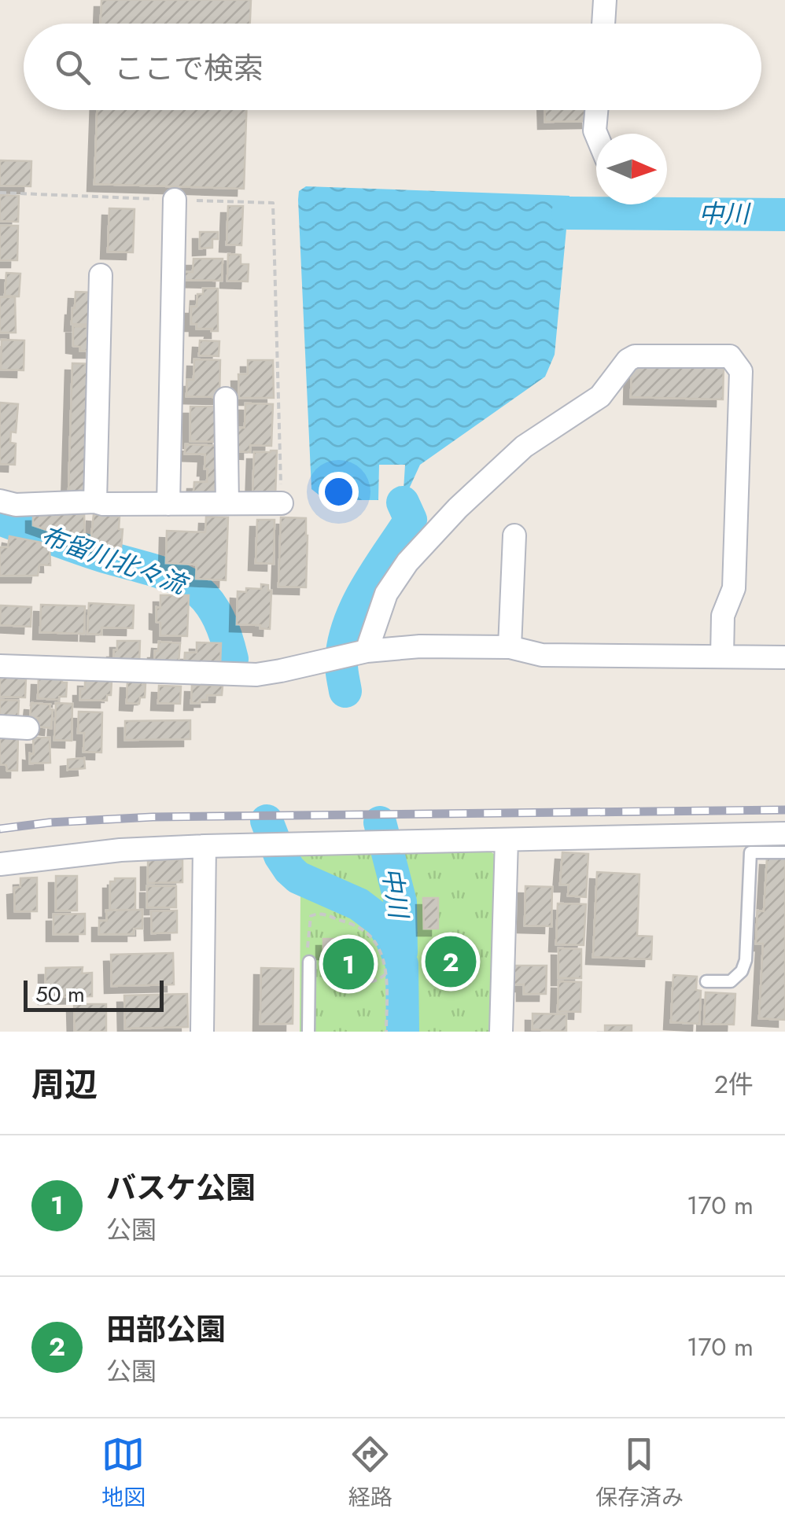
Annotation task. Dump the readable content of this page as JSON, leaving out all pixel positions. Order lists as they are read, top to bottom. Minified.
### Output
{"water":["中川","布留川北々流"],"scale_bar":"50 m","north":"right","page":{"search":"ここで検索","pins":["2","1"],"scale":"50 m","heading":["周辺","2件"],"list":[{"mark":"1","name":"バスケ公園","note":"公園","value":"170 m"},{"mark":"2","name":"田部公園","note":"公園","value":"170 m"}],"nav":["地図","経路","保存済み"]}}
